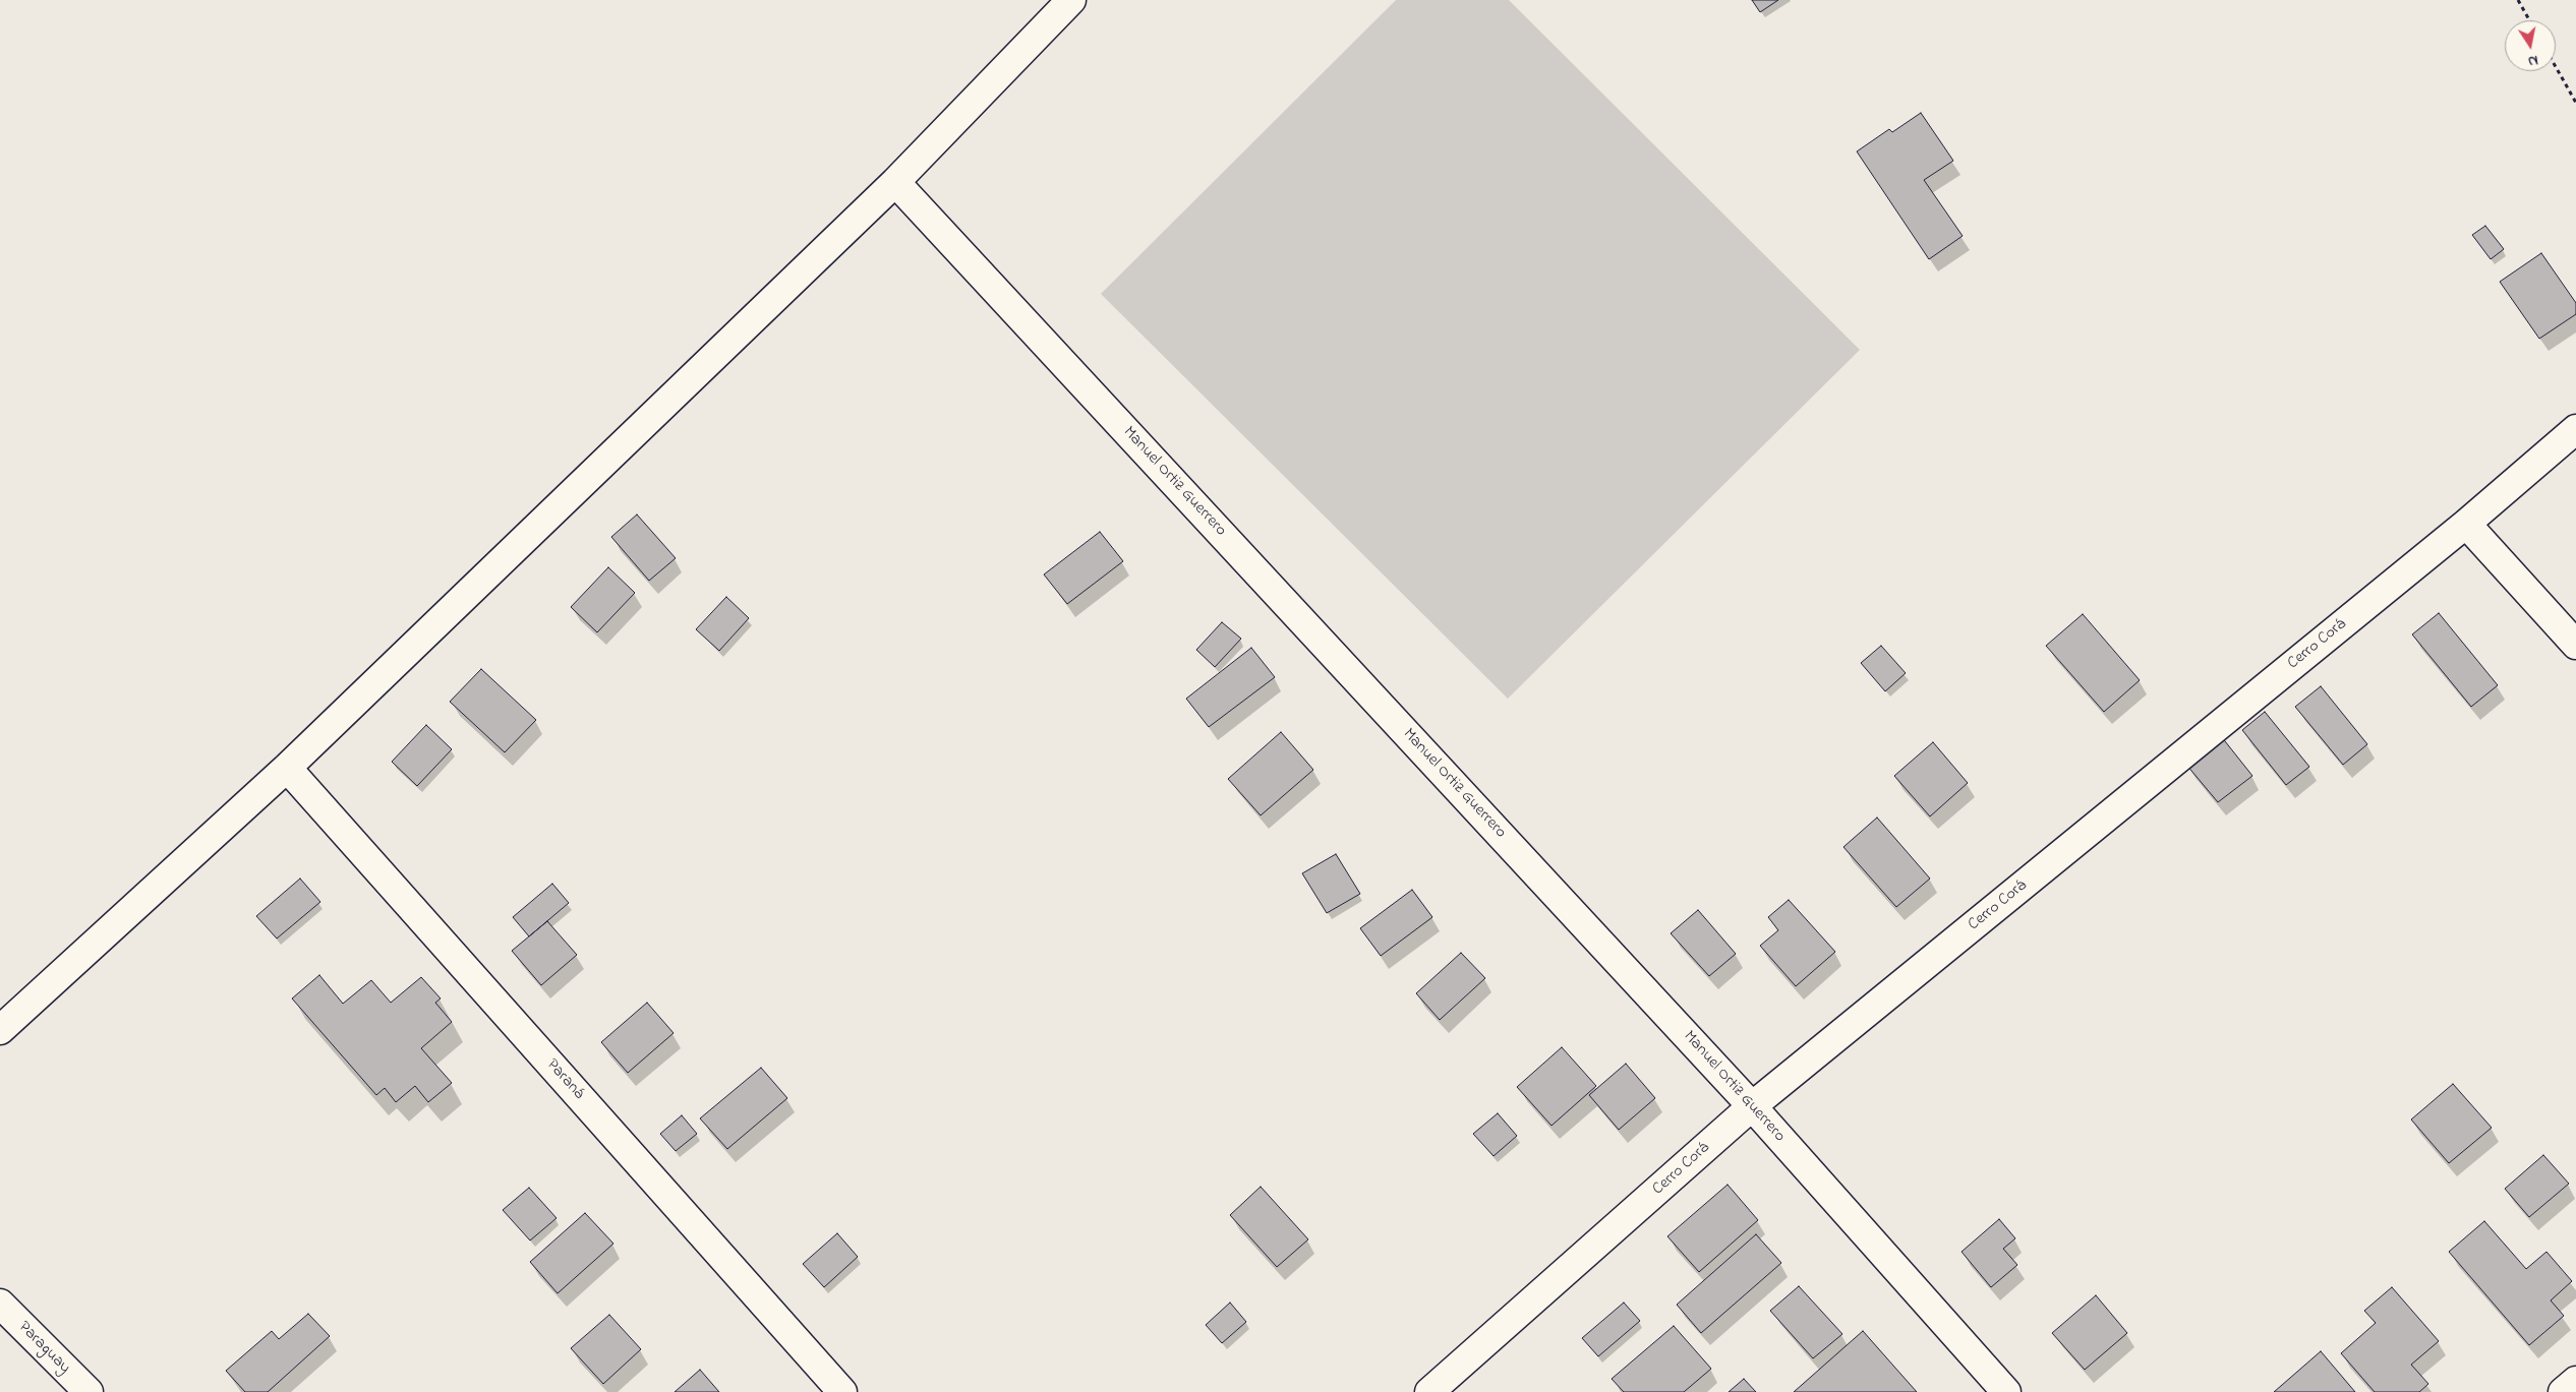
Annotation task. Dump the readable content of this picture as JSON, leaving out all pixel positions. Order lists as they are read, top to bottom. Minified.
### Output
{"streets":{"street":["Manuel Ortiz Guerrero","Cerro Corá","Paraná","Paraguay"]},"crossings":[["Manuel Ortiz Guerrero","Cerro Corá"]],"north":"bottom"}
